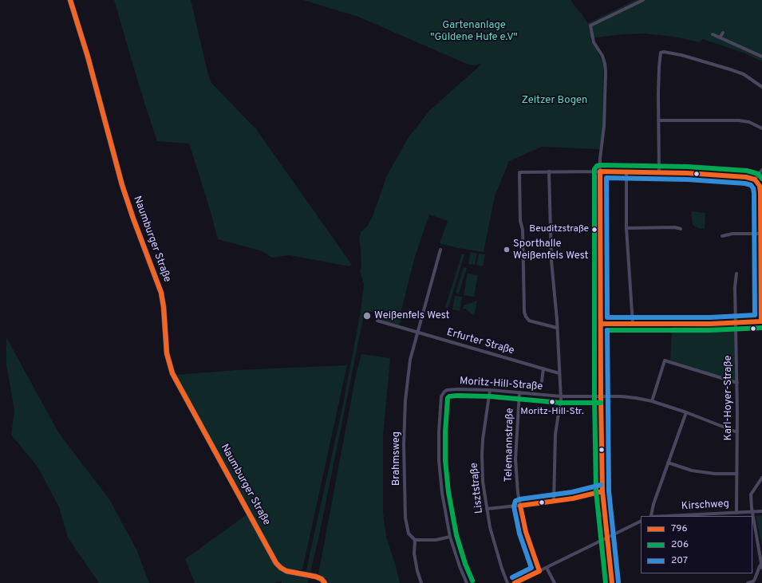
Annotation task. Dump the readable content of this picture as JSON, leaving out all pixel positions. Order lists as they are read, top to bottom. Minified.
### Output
{"streets":{"main road":["Naumburger Straße"],"street":["Erfurter Straße","Moritz-Hill-Straße","Karl-Hoyer-Straße","Telemannstraße","Brahmsweg","Lisztstraße","Kirschweg"]},"crossings":[["Erfurter Straße","Brahmsweg"],["Moritz-Hill-Straße","Karl-Hoyer-Straße"],["Moritz-Hill-Straße","Telemannstraße"],["Moritz-Hill-Straße","Lisztstraße"],["Karl-Hoyer-Straße","Kirschweg"]],"parks":["Gartenanlage \"Güldene Hufe e.V\"","Zeitzer Bogen"],"places":["Beuditzstraße","Sporthalle Weißenfels West","Weißenfels West","Moritz-Hill-Str."],"lines":["transit line 796","transit line 206","transit line 207"],"legend":["796","206","207"]}
